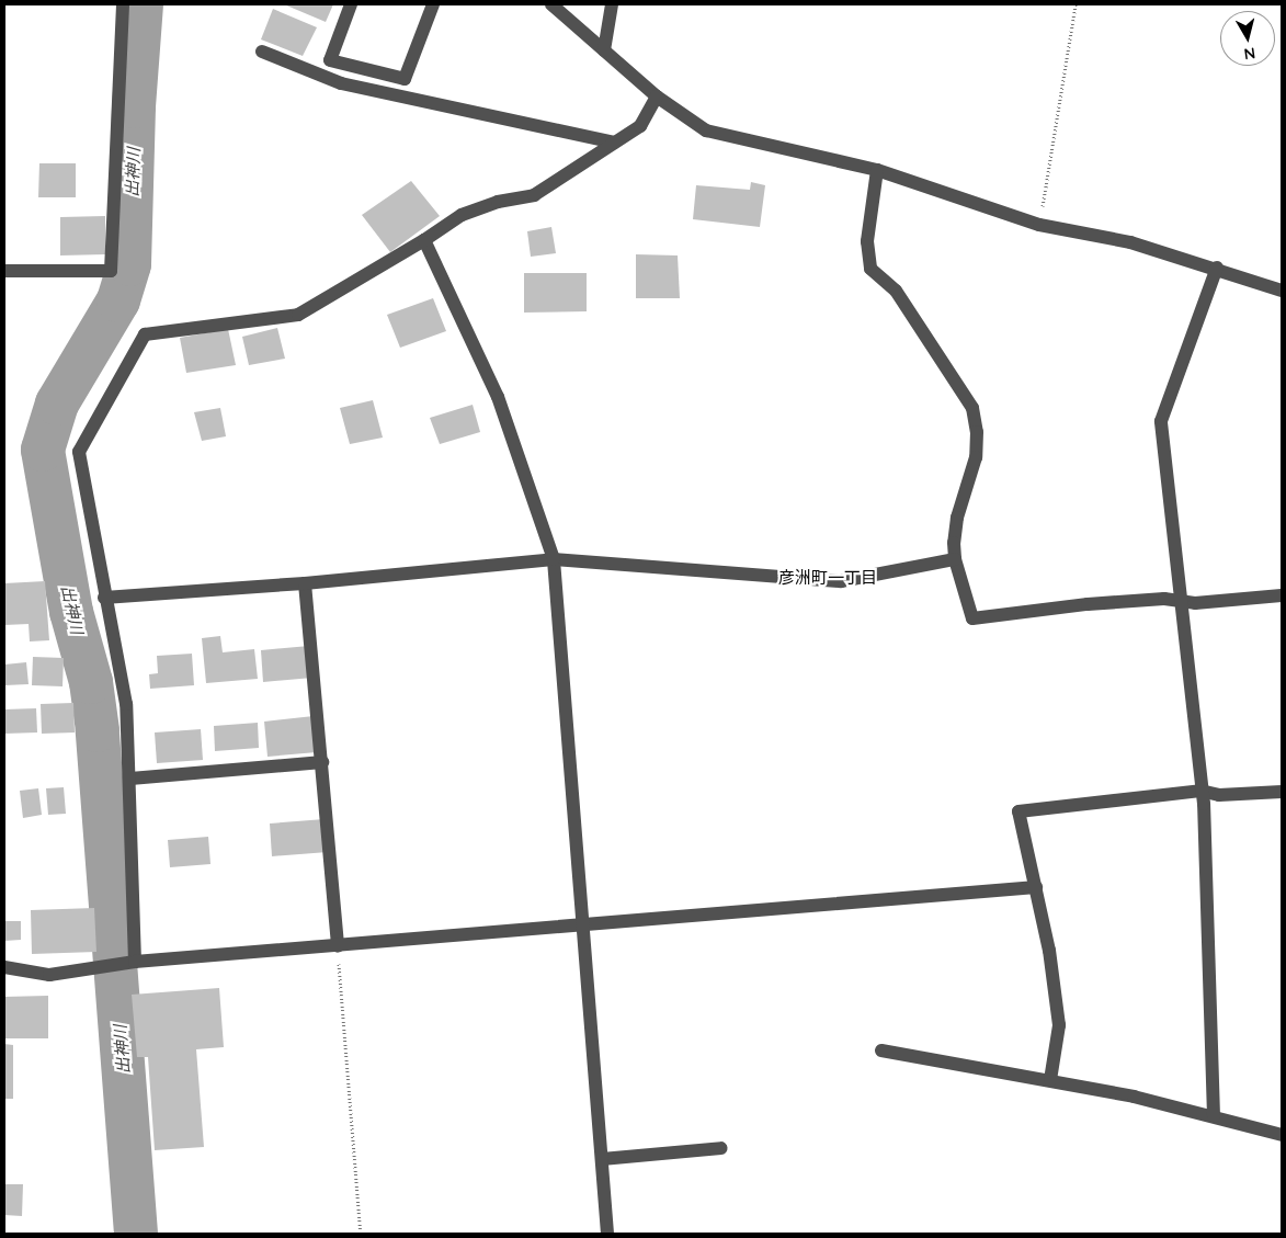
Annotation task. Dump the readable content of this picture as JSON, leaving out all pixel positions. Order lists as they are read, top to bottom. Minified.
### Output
{"districts":["彦洲町一丁目"],"water":["出神川"],"north":"bottom"}
